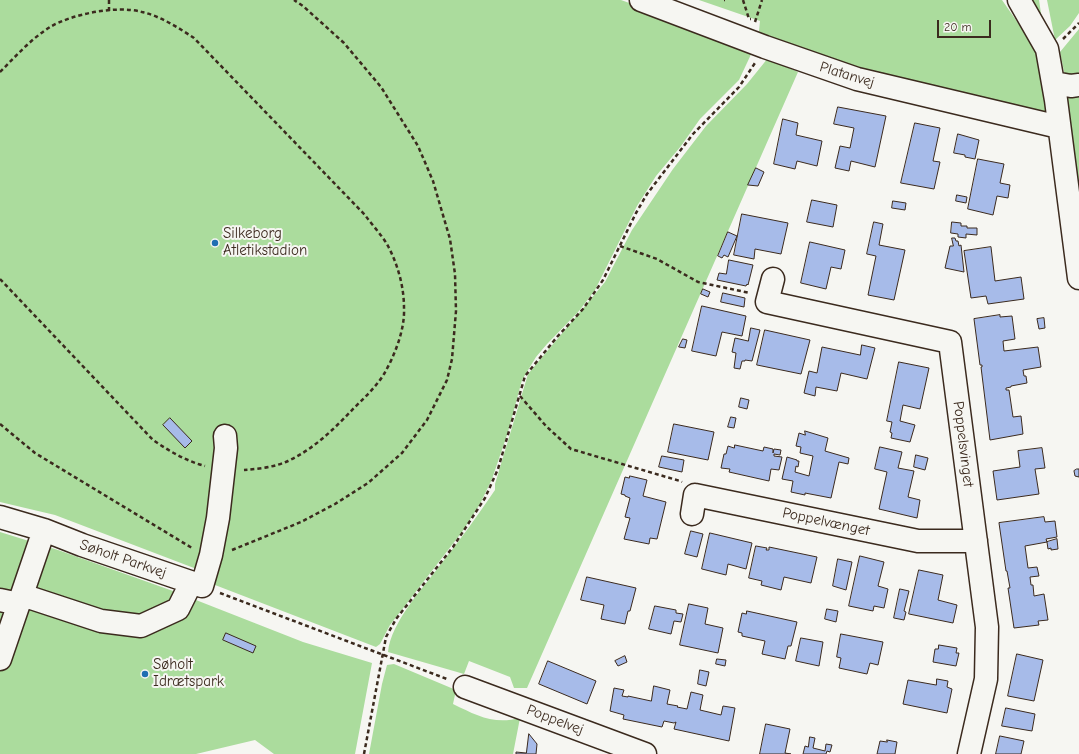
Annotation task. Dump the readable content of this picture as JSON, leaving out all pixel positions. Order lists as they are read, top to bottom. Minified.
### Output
{"streets":{"street":["Platanvej","Poppelsvinget","Poppelvænget","Søholt Parkvej","Poppelvej"]},"crossings":[["Poppelsvinget","Poppelvænget"]],"places":["Silkeborg Atletikstadion","Søholt Idrætspark"],"scale_bar":"20 m"}
